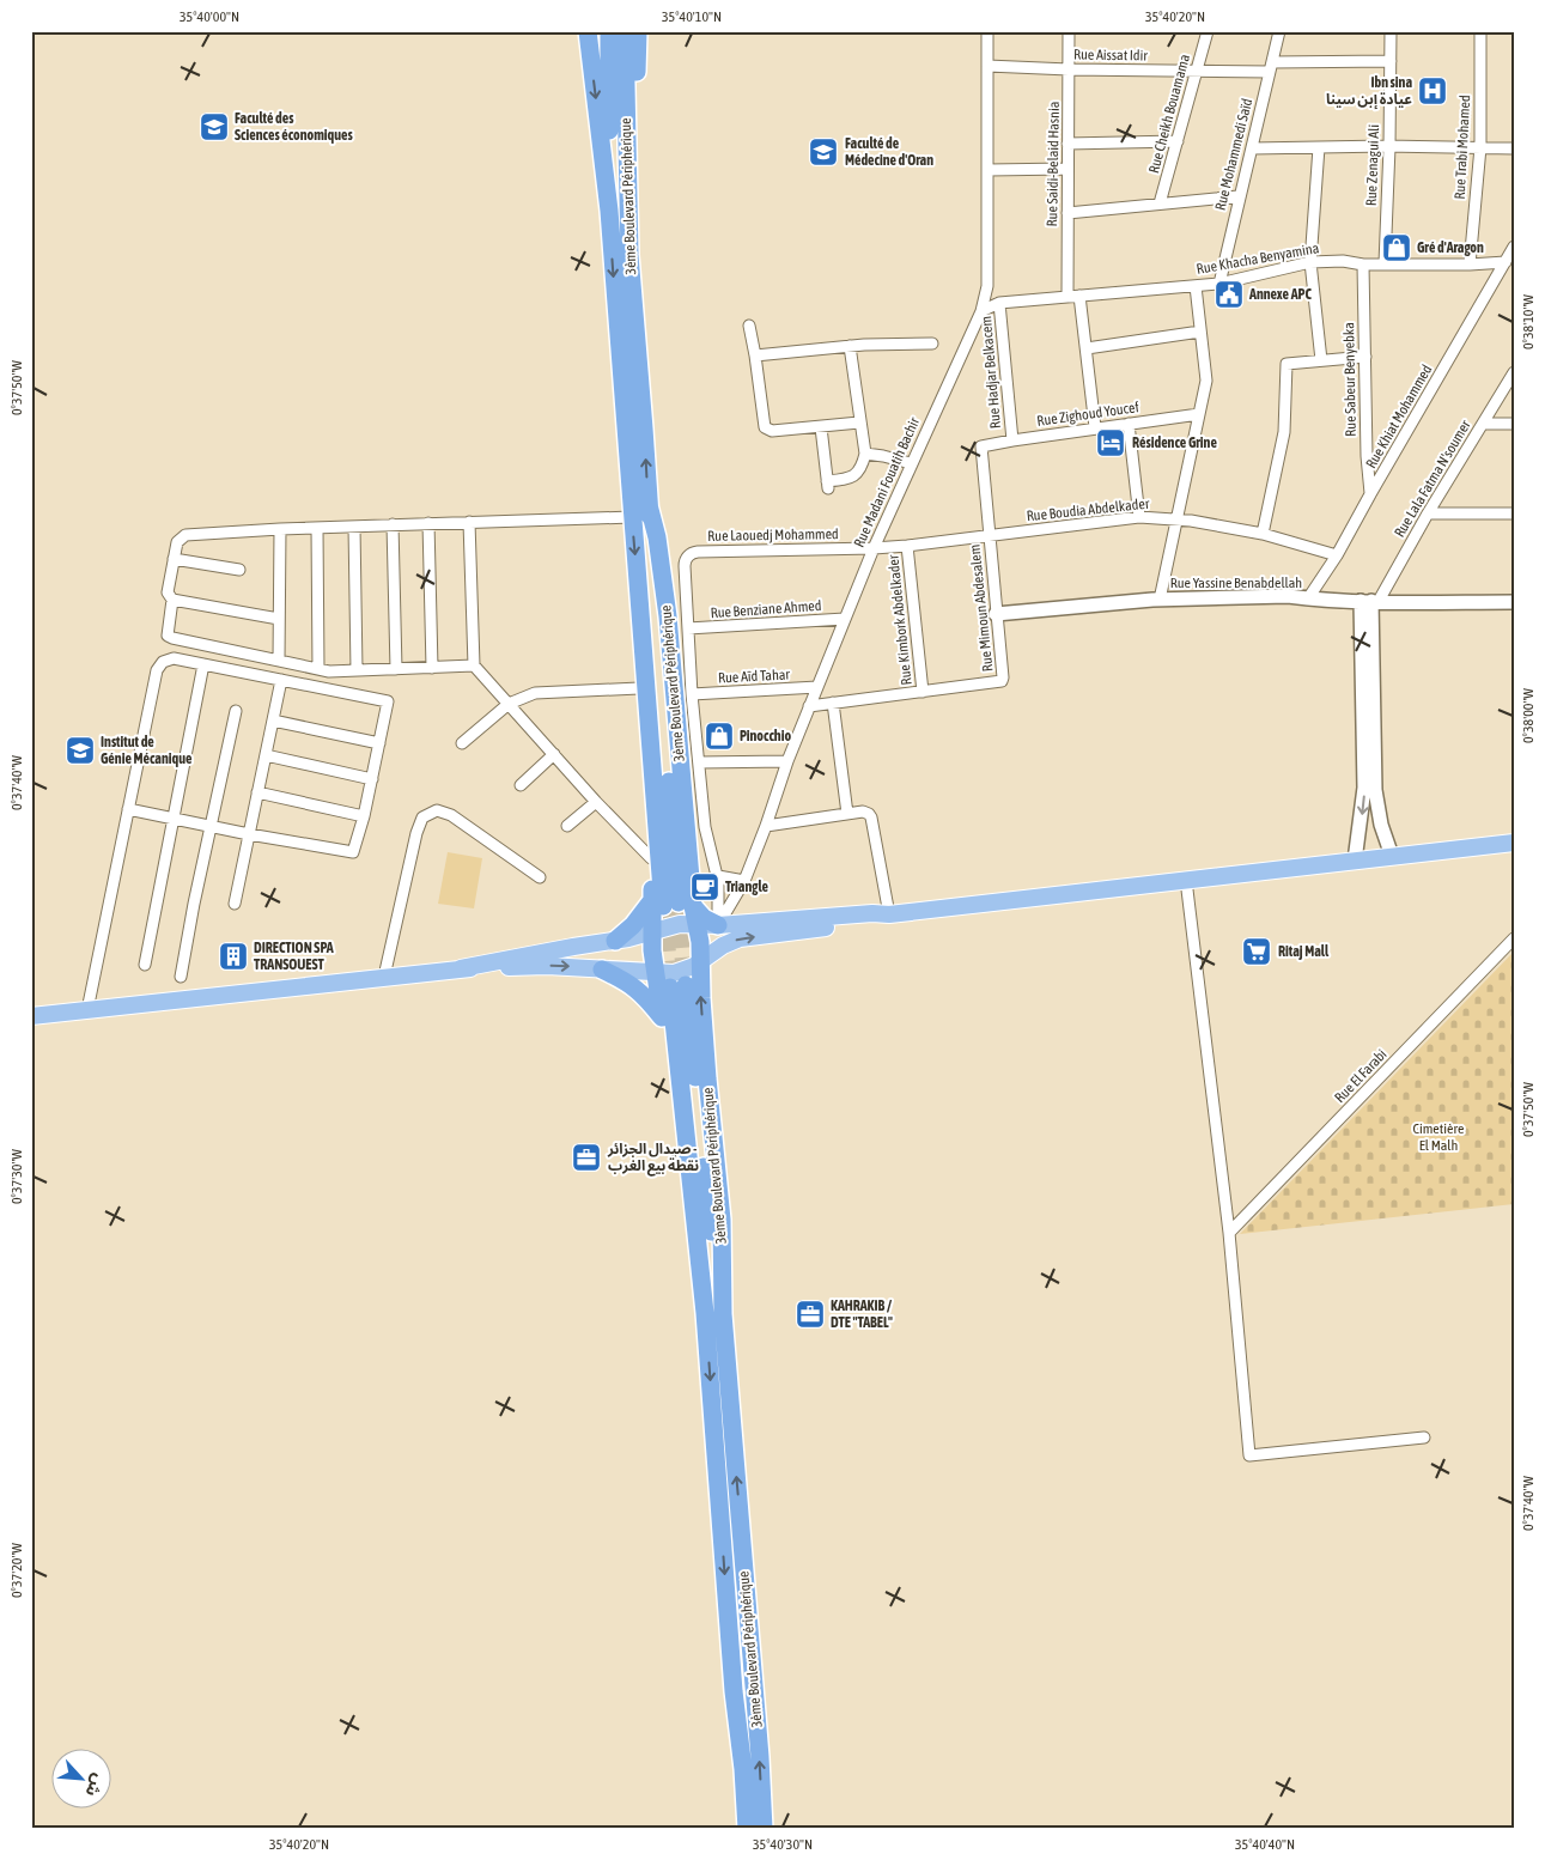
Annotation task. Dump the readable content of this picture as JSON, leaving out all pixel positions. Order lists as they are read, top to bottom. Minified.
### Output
{"streets":{"highway":["3ème Boulevard Périphérique"],"street":["Rue Aissat Idir","Rue Cheikh Bouamama","Rue Trabi Mohamed","Rue Mohammedi Saïd","Rue Saidi-Belaid Hasnia","Rue Zenagui Ali","Rue Khacha Benyamina","Rue Hadjar Belkacem","Rue Sabeur Benyebka","Rue Zighoud Youcef","Rue Khiat Mohammed","Rue Lala Fatma N'soumer","Rue Madani Fouatih Bachir","Rue Boudia Abdelkader","Rue Laouedj Mohammed","Rue Yassine Benabdellah","Rue Mimoun Abdesalem","Rue Benziane Ahmed","Rue Kimbork Abdelkader","Rue Aïd Tahar","Rue El Farabi"]},"crossings":[["Rue Aissat Idir","Rue Cheikh Bouamama"],["Rue Aissat Idir","Rue Mohammedi Saïd"],["Rue Aissat Idir","Rue Saidi-Belaid Hasnia"],["Rue Aissat Idir","Rue Zenagui Ali"],["Rue Aissat Idir","Rue Madani Fouatih Bachir"],["Rue Trabi Mohamed","Rue Khacha Benyamina"],["Rue Mohammedi Saïd","Rue Khacha Benyamina"],["Rue Saidi-Belaid Hasnia","Rue Khacha Benyamina"],["Rue Zenagui Ali","Rue Khacha Benyamina"],["Rue Khacha Benyamina","Rue Hadjar Belkacem"],["Rue Khacha Benyamina","Rue Sabeur Benyebka"],["Rue Khacha Benyamina","Rue Khiat Mohammed"],["Rue Khacha Benyamina","Rue Madani Fouatih Bachir"],["Rue Hadjar Belkacem","Rue Zighoud Youcef"],["Rue Sabeur Benyebka","Rue Khiat Mohammed"],["Rue Zighoud Youcef","Rue Mimoun Abdesalem"],["Rue Khiat Mohammed","Rue Boudia Abdelkader"],["Rue Khiat Mohammed","Rue Yassine Benabdellah"],["Rue Lala Fatma N'soumer","Rue Yassine Benabdellah"],["Rue Madani Fouatih Bachir","Rue Boudia Abdelkader"],["Rue Madani Fouatih Bachir","Rue Laouedj Mohammed"],["Rue Madani Fouatih Bachir","Rue Mimoun Abdesalem"],["Rue Madani Fouatih Bachir","Rue Benziane Ahmed"],["Rue Madani Fouatih Bachir","Rue Aïd Tahar"],["Rue Boudia Abdelkader","Rue Laouedj Mohammed"],["Rue Boudia Abdelkader","Rue Mimoun Abdesalem"],["Rue Boudia Abdelkader","Rue Kimbork Abdelkader"],["Rue Laouedj Mohammed","Rue Benziane Ahmed"],["Rue Laouedj Mohammed","Rue Aïd Tahar"],["Rue Yassine Benabdellah","Rue Mimoun Abdesalem"],["Rue Mimoun Abdesalem","Rue Kimbork Abdelkader"]],"parks":["Cimetière El Malh"],"places":{"hospital":["Ibn sina عيادة إبن سينا"],"school or university":["Faculté des Sciences économiques","Faculté de Médecine d'Oran","Institut de Génie Mécanique"],"shop":["Gré d'Aragon","Pinocchio"],"public building":["Annexe APC"],"hotel":["Résidence Grine"],"cafe":["Triangle"],"supermarket":["Ritaj Mall"],"building":["DIRECTION SPA TRANSOUEST"],"office":["صيدال الجزائر - نقطة بيع الغرب","KAHRAKIB / DTE \"TABEL\""]},"north":"bottom right","coordinates":["35°40'00\"N","35°40'10\"N","35°40'20\"N","0°38'10\"W","0°37'50\"W","0°38'00\"W","0°37'40\"W","0°37'30\"W","0°37'20\"W","35°40'30\"N","35°40'40\"N"]}
